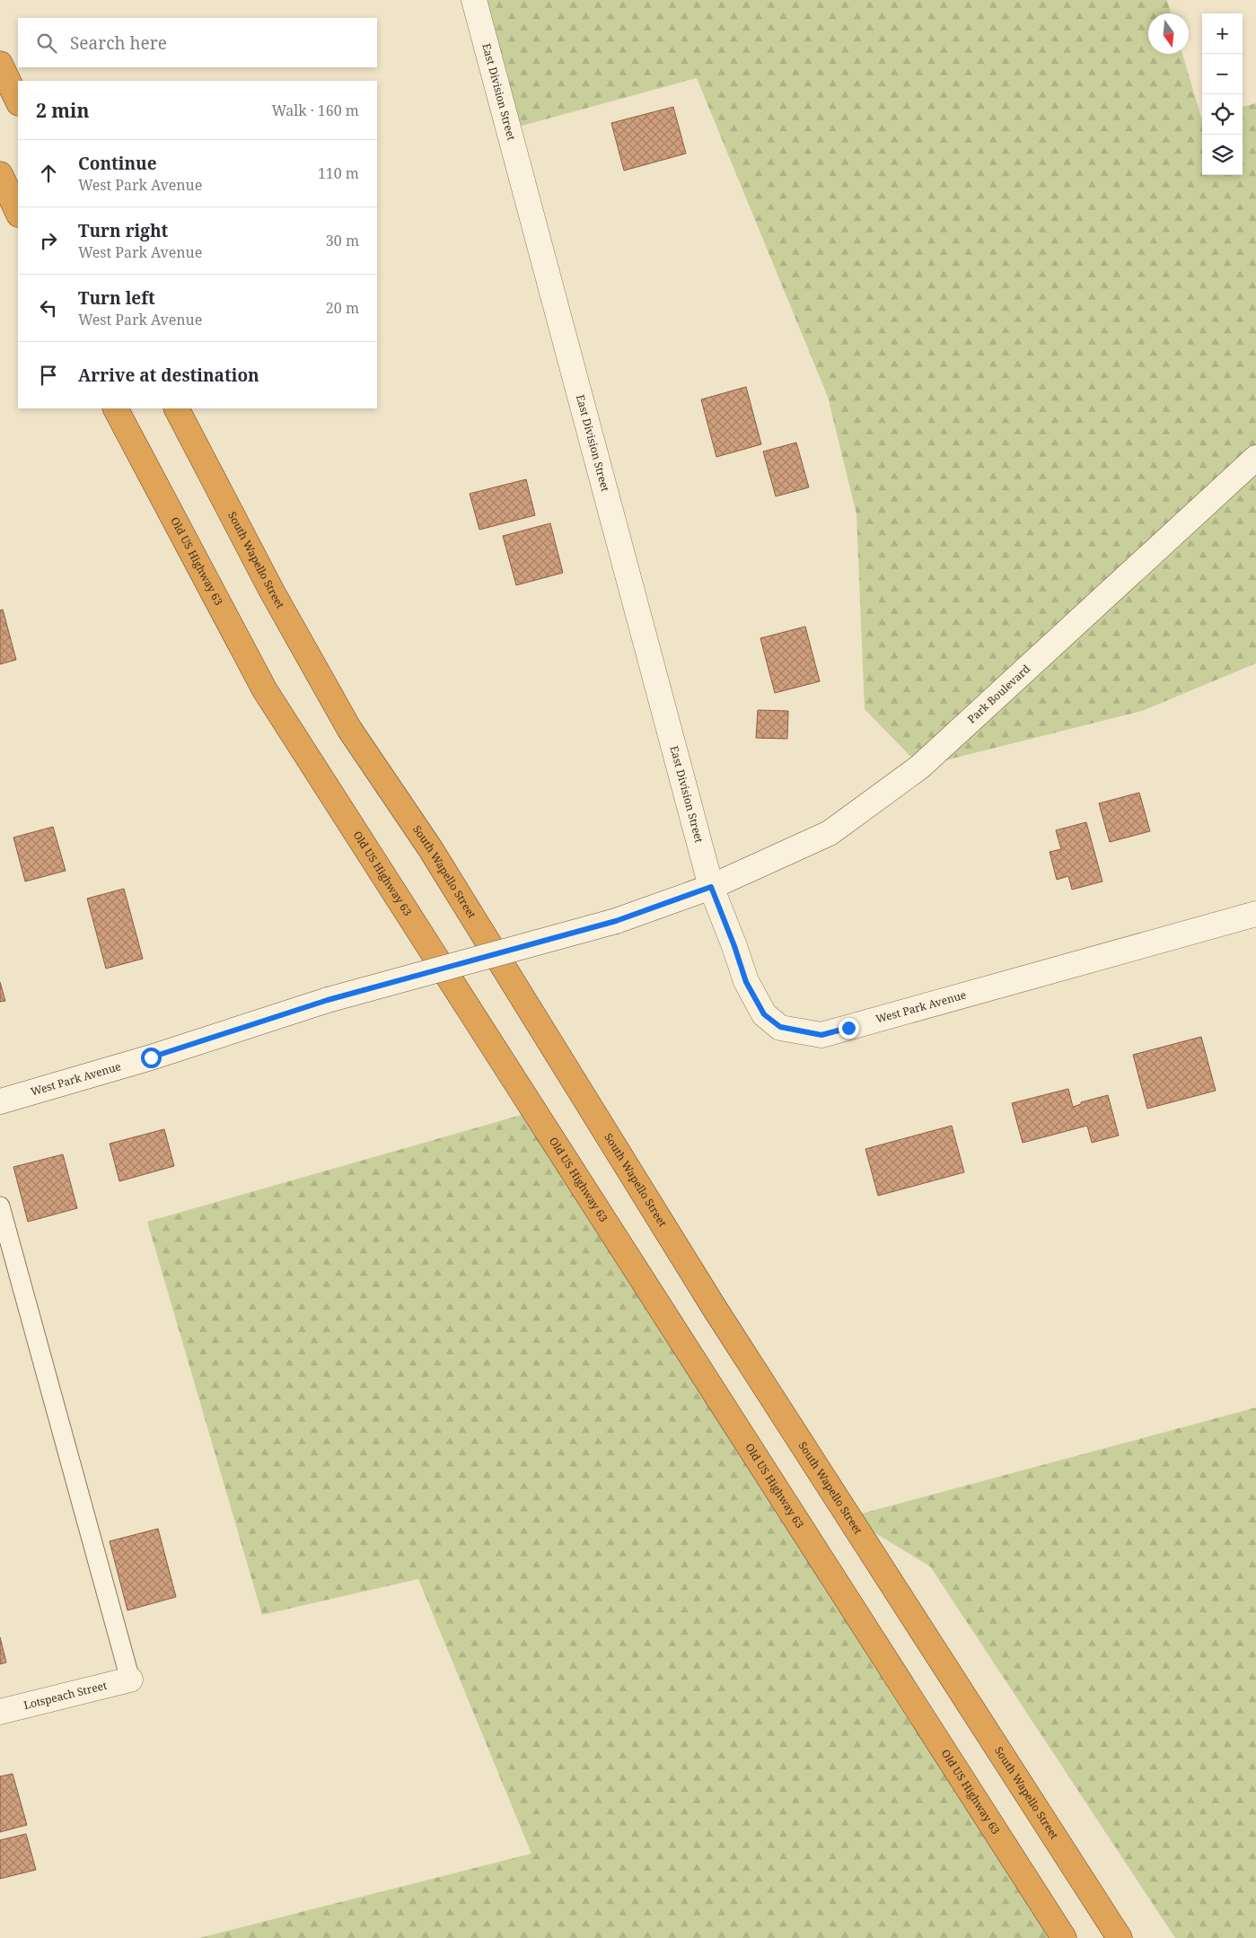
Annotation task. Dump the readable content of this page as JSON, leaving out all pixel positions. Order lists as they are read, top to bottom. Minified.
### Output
{"streets":{"highway":["South Wapello Street","Old US Highway 63"],"street":["East Division Street","Park Boulevard","West Park Avenue","Lotspeach Street"]},"crossings":[["East Division Street","Park Boulevard"],["East Division Street","West Park Avenue"],["Park Boulevard","West Park Avenue"]],"north":"bottom","page":{"map_buttons":["+","−"],"search":"Search here","heading":["2 min","Walk · 160 m"],"list":[["Continue","West Park Avenue","110 m"],["Turn right","West Park Avenue","30 m"],["Turn left","West Park Avenue","20 m"],"Arrive at destination"]}}
